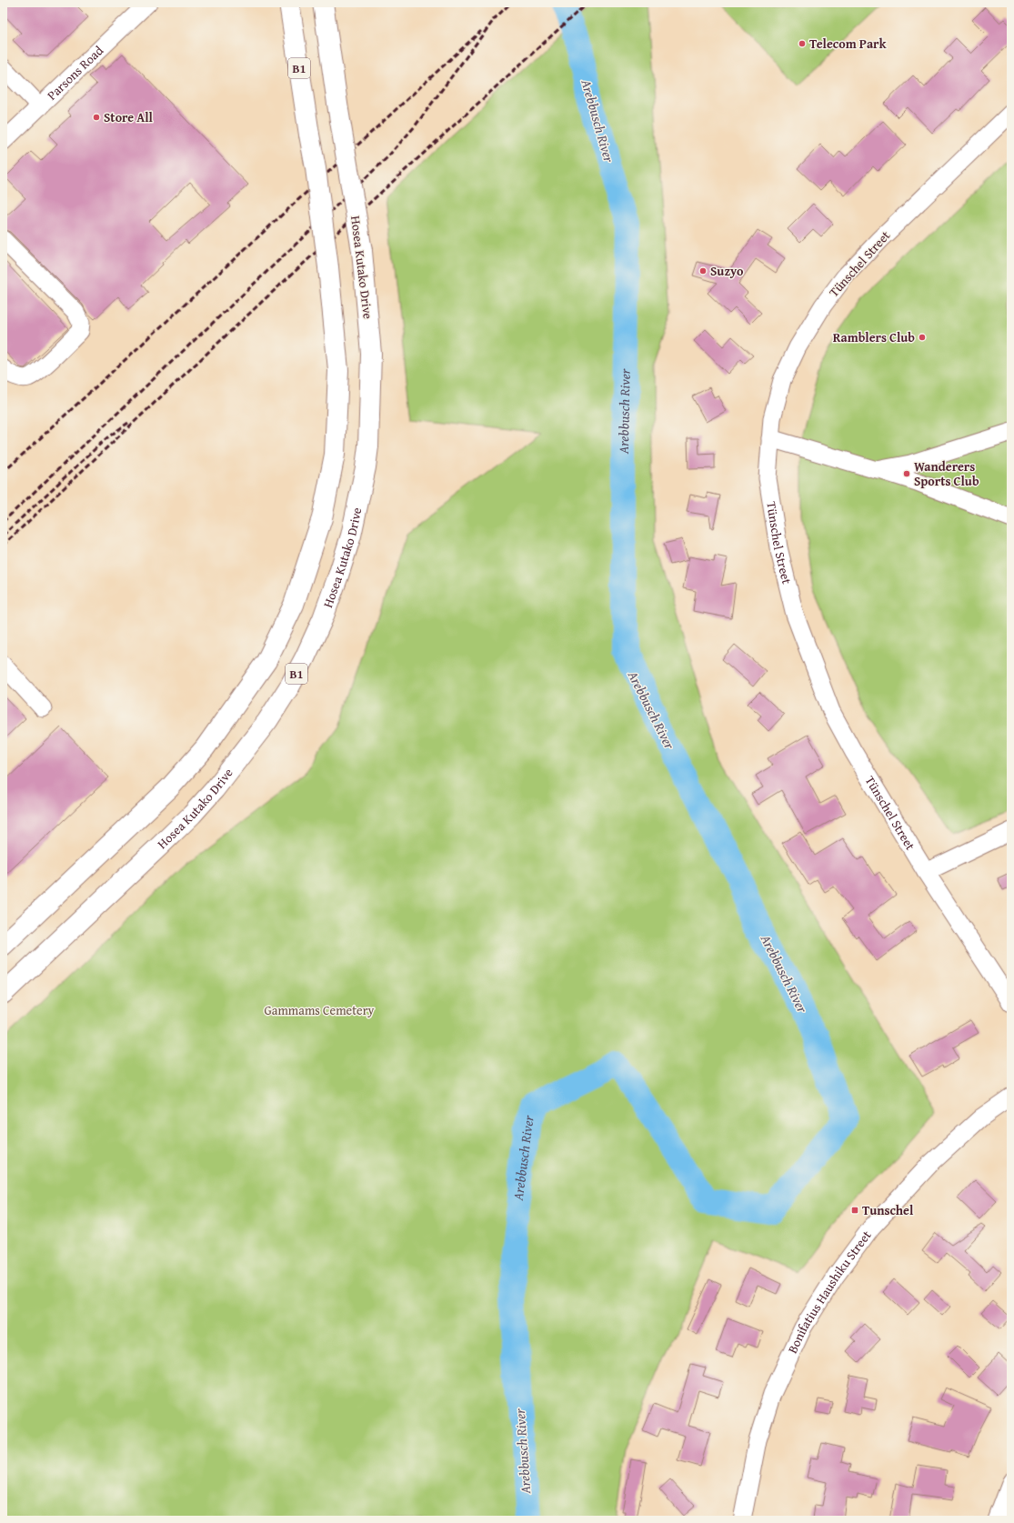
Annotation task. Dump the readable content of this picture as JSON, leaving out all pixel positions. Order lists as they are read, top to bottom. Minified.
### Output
{"streets":{"main road":["B1","Hosea Kutako Drive"],"street":["Parsons Road","Tünschel Street","Bonifatius Haushiku Street"]},"water":["Arebbusch River"],"parks":["Gammams Cemetery"],"places":{"other":["Telecom Park","Store All","Suzyo","Ramblers Club","Wanderers Sports Club"],"transit":["Tunschel"]}}
